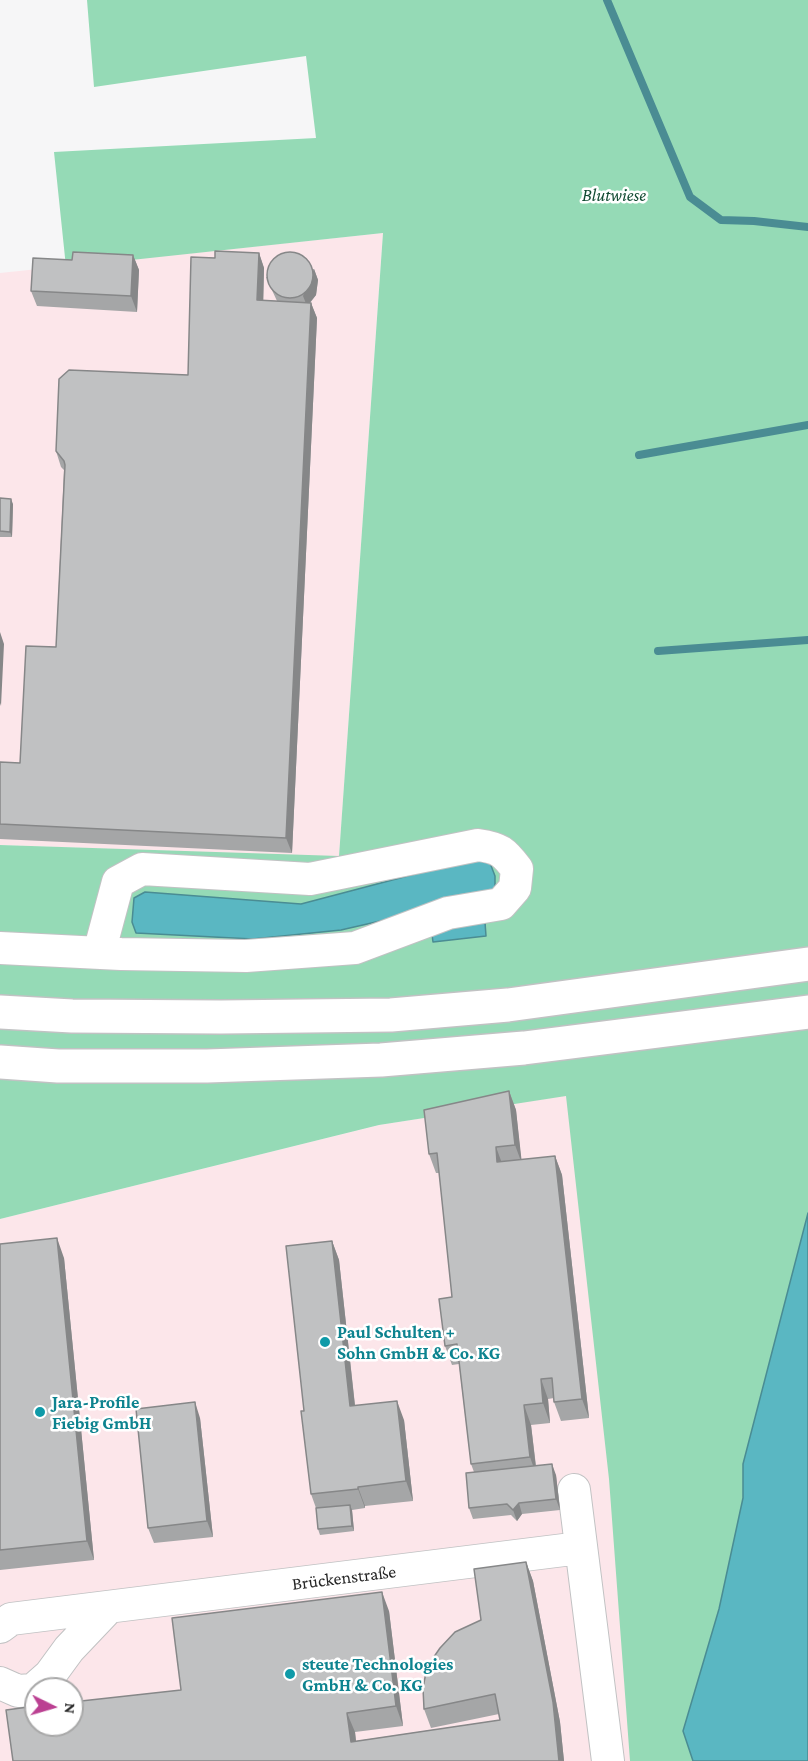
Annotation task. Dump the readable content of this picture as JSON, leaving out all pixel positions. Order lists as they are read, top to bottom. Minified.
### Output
{"streets":{"street":["Brückenstraße"]},"parks":["Blutwiese"],"places":["Paul Schulten + Sohn GmbH & Co. KG","Jara-Profile Fiebig GmbH","steute Technologies GmbH & Co. KG"],"north":"right"}
